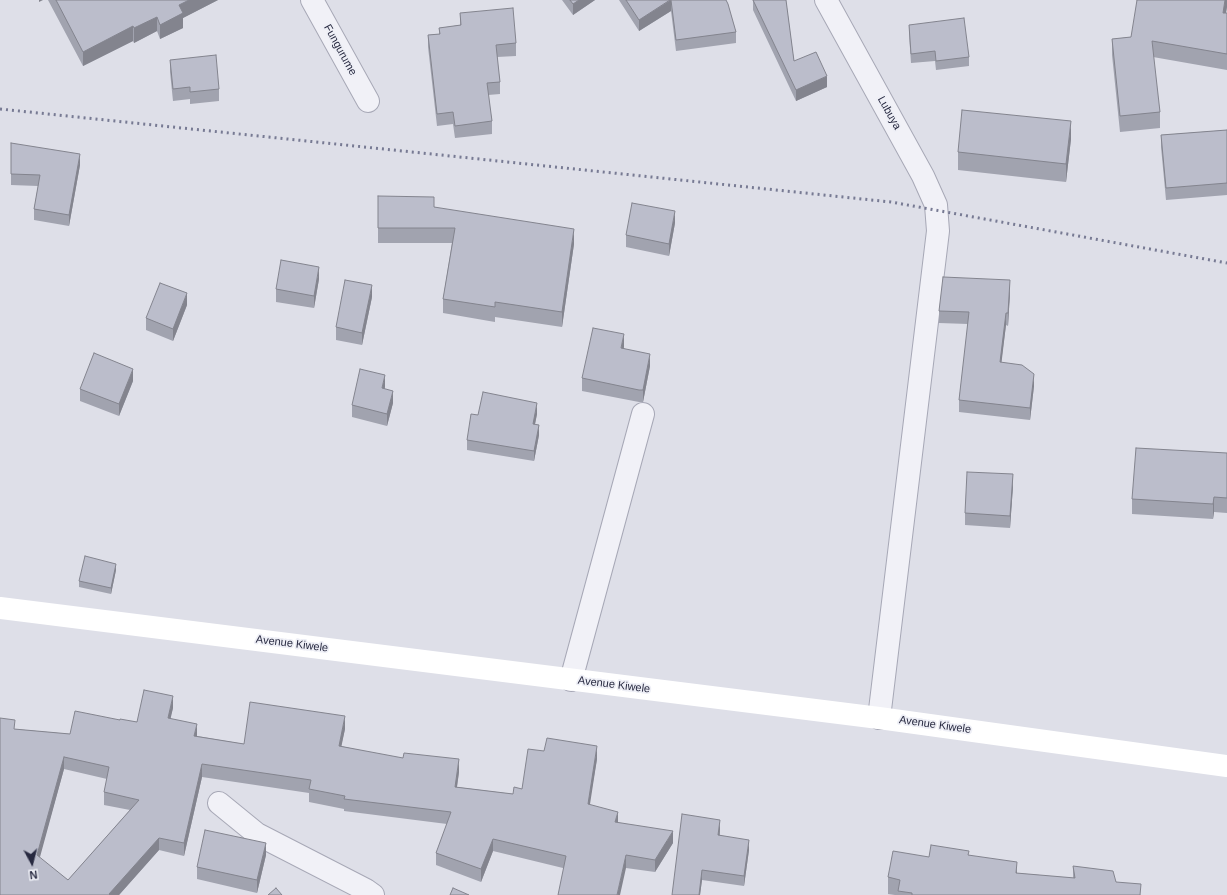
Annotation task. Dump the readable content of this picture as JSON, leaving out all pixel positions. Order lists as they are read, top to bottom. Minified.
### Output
{"streets":{"street":["Fungurume","Lubuya","Avenue Kiwele"]},"crossings":[["Lubuya","Avenue Kiwele"]],"north":"bottom"}
